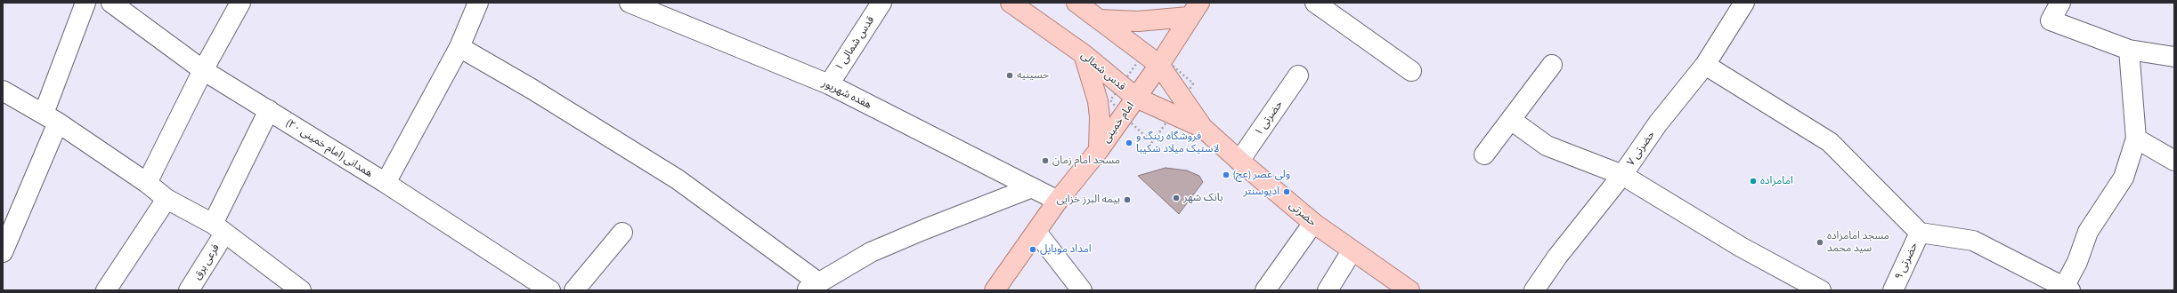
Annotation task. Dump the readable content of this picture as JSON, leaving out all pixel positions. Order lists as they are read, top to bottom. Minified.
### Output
{"streets":{"main road":["قدس شمالی","امام خمینی","حضرتی"],"street":["قدس شمالی ۱","هفده شهریور","حضرتی ۱","همدانی (امام خمینی ۲۰)","حضرتی ۷","حضرتی ۹","فرعی برق"]},"crossings":[["قدس شمالی ۱","هفده شهریور"],["قدس شمالی","امام خمینی"],["قدس شمالی","حضرتی"],["هفده شهریور","امام خمینی"],["حضرتی ۱","حضرتی"],["همدانی (امام خمینی ۲۰)","فرعی برق"]],"places":["حسینیه","فروشگاه رینگ و لاستیک میلاد شکیبا","مسجد امام زمان","ولی عصر (عج)","امامزاده","آدیوسنتر","بانک شهر","بیمه البرز خزایی","مسجد امامزاده سید محمد","امداد موبایل"]}
